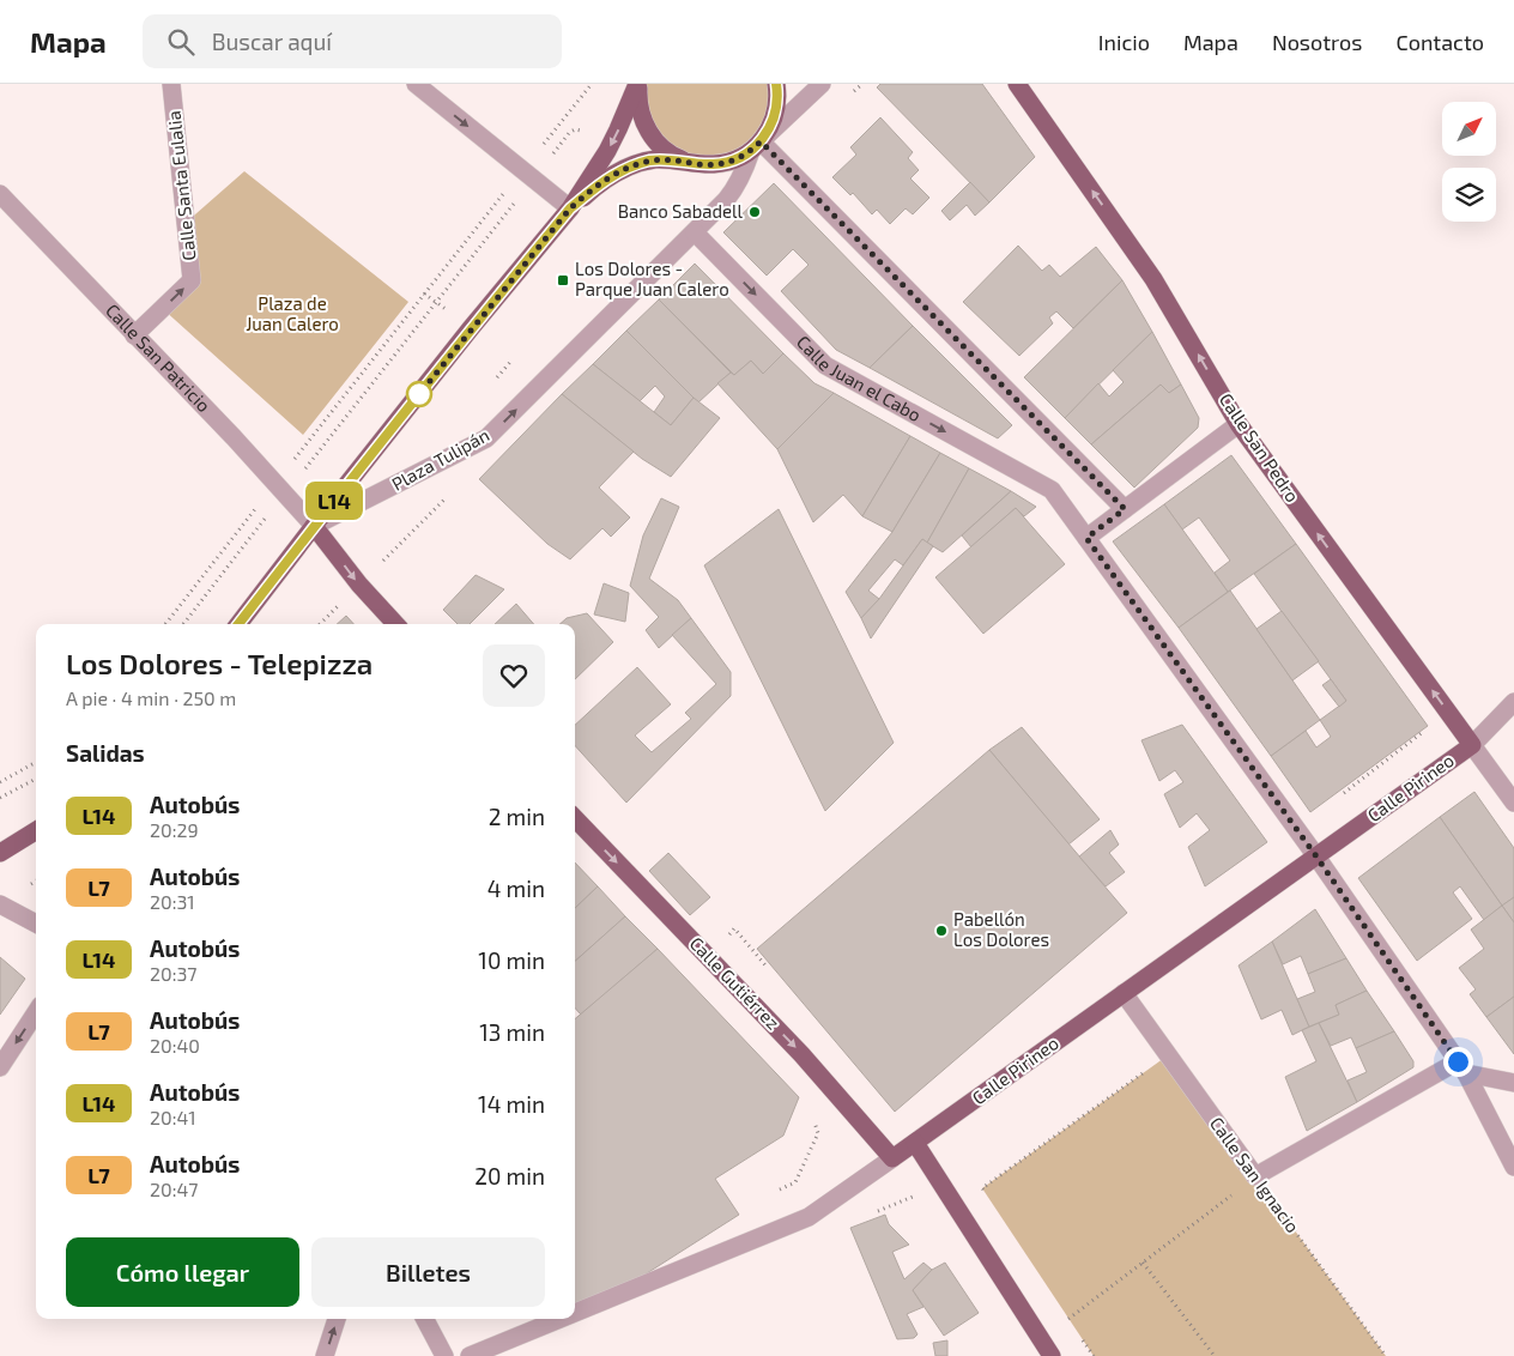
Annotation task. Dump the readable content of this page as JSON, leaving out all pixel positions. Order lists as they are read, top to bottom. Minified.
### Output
{"streets":{"main road":["Calle San Pedro","Plaza Tulipán","Calle Pirineo","Calle Gutiérrez"],"street":["Calle Santa Eulalia","Calle San Patricio","Calle Juan el Cabo","Calle San Ignacio"]},"crossings":[["Calle Santa Eulalia","Calle San Patricio"],["Calle San Patricio","Plaza Tulipán"],["Calle Juan el Cabo","Plaza Tulipán"],["Calle San Pedro","Calle Pirineo"],["Calle Pirineo","Calle Gutiérrez"],["Calle Pirineo","Calle San Ignacio"]],"one_way":["Calle Santa Eulalia","Calle San Pedro","Calle Gutiérrez"],"parks":["Plaza de Juan Calero"],"places":{"other":["Banco Sabadell","Pabellón Los Dolores"],"transit":["Los Dolores - Parque Juan Calero"]},"lines":["bus line L14"],"north":"top right","page":{"header":"Mapa","search":"Buscar aquí","nav":["Inicio","Mapa","Nosotros","Contacto"],"on_map":"L14","heading":[["Los Dolores - Telepizza","A pie · 4 min · 250 m"],"Salidas"],"list":[{"mark":"L14","name":"Autobús","note":"20:29","value":"2 min"},{"mark":"L7","name":"Autobús","note":"20:31","value":"4 min"},{"mark":"L14","name":"Autobús","note":"20:37","value":"10 min"},{"mark":"L7","name":"Autobús","note":"20:40","value":"13 min"},{"mark":"L14","name":"Autobús","note":"20:41","value":"14 min"},{"mark":"L7","name":"Autobús","note":"20:47","value":"20 min"}],"buttons":["Cómo llegar","Billetes"]}}
